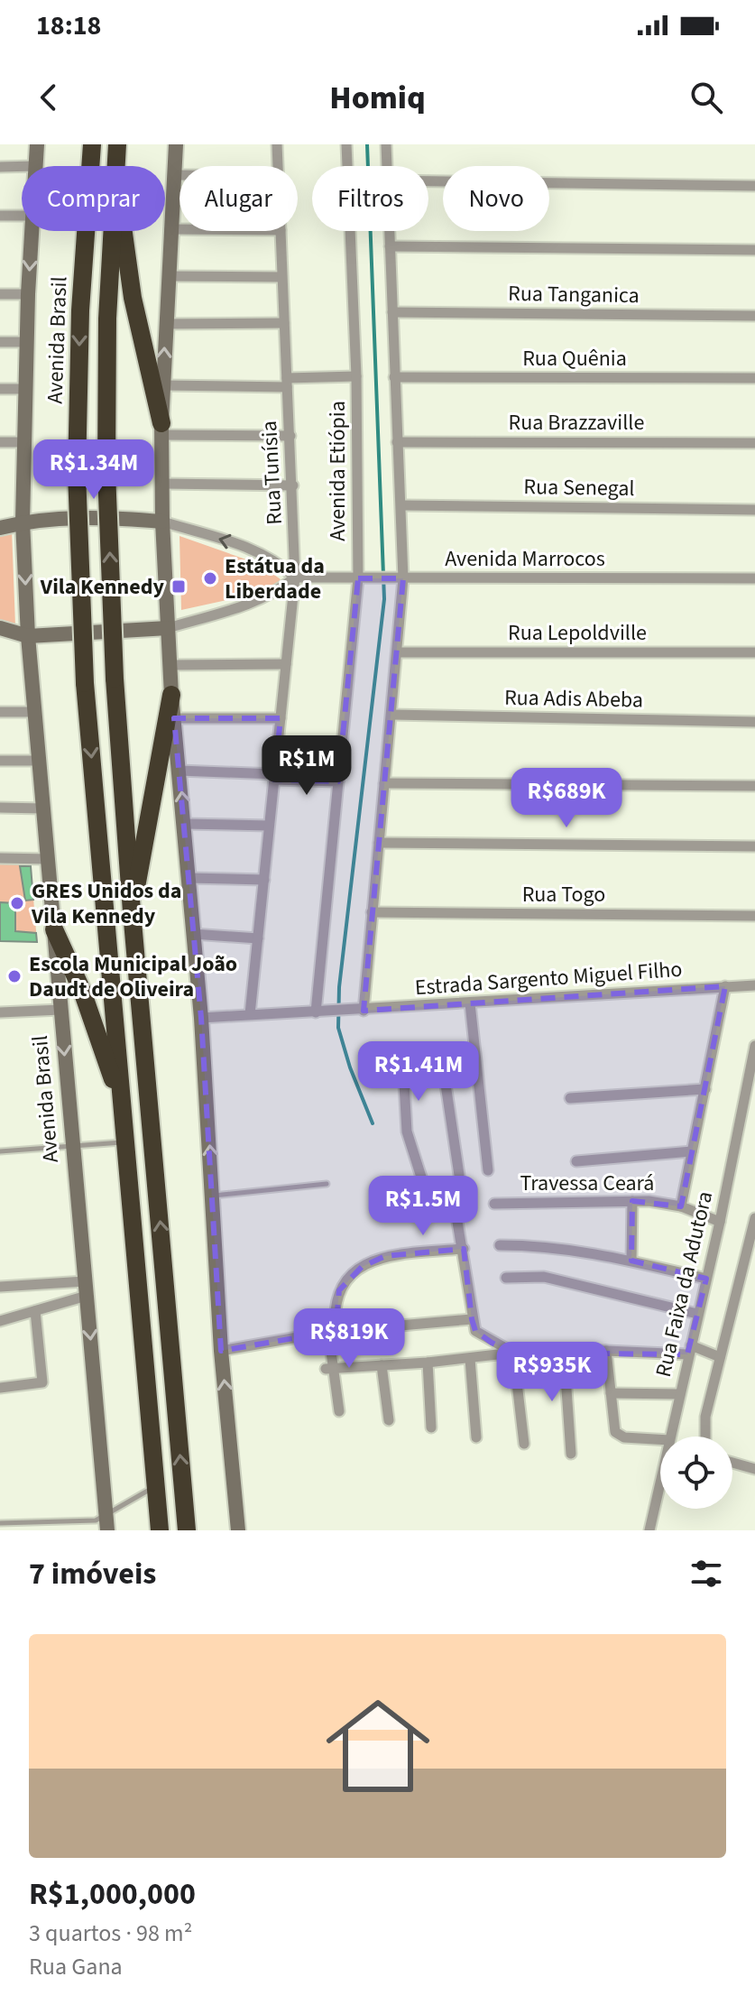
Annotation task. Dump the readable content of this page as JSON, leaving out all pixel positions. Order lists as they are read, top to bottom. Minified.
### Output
{"streets":{"highway":["Avenida Brasil"],"street":["Rua Tanganica","Rua Quênia","Rua Brazzaville","Avenida Etiópia","Rua Tunísia","Rua Senegal","Avenida Marrocos","Rua Lepoldville","Rua Adis Abeba","Rua Togo","Estrada Sargento Miguel Filho","Travessa Ceará","Rua Faixa da Adutora"]},"crossings":[["Avenida Etiópia","Avenida Marrocos"],["Avenida Etiópia","Estrada Sargento Miguel Filho"],["Rua Tunísia","Avenida Marrocos"],["Travessa Ceará","Rua Faixa da Adutora"]],"places":{"other":["Estátua da Liberdade","GRES Unidos da Vila Kennedy","Escola Municipal João Daudt de Oliveira"],"transit":["Vila Kennedy"]},"page":{"status":"18:18","header":"Homiq","chip":["Comprar","Alugar","Filtros","Novo"],"price":["R$1.34M","R$1M","R$689K","R$1.41M","R$1.5M","R$819K","R$935K"],"heading":"7 imóveis","list":[{"name":"R$1,000,000","note":"3 quartos · 98 m² · Rua Gana"}]}}
